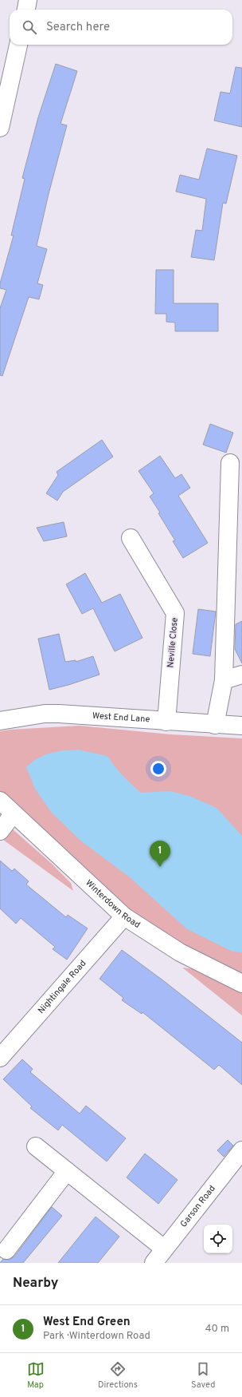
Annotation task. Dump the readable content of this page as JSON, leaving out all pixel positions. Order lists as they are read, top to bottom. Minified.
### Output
{"streets":{"street":["Neville Close","West End Lane","Winterdown Road","Nightingale Road","Garson Road"]},"crossings":[["Neville Close","West End Lane"],["Winterdown Road","Nightingale Road"]],"page":{"search":"Search here","pins":"1","heading":"Nearby","list":[{"mark":"1","name":"West End Green","note":"Park · Winterdown Road","value":"40 m"}],"nav":["Map","Directions","Saved"]}}
